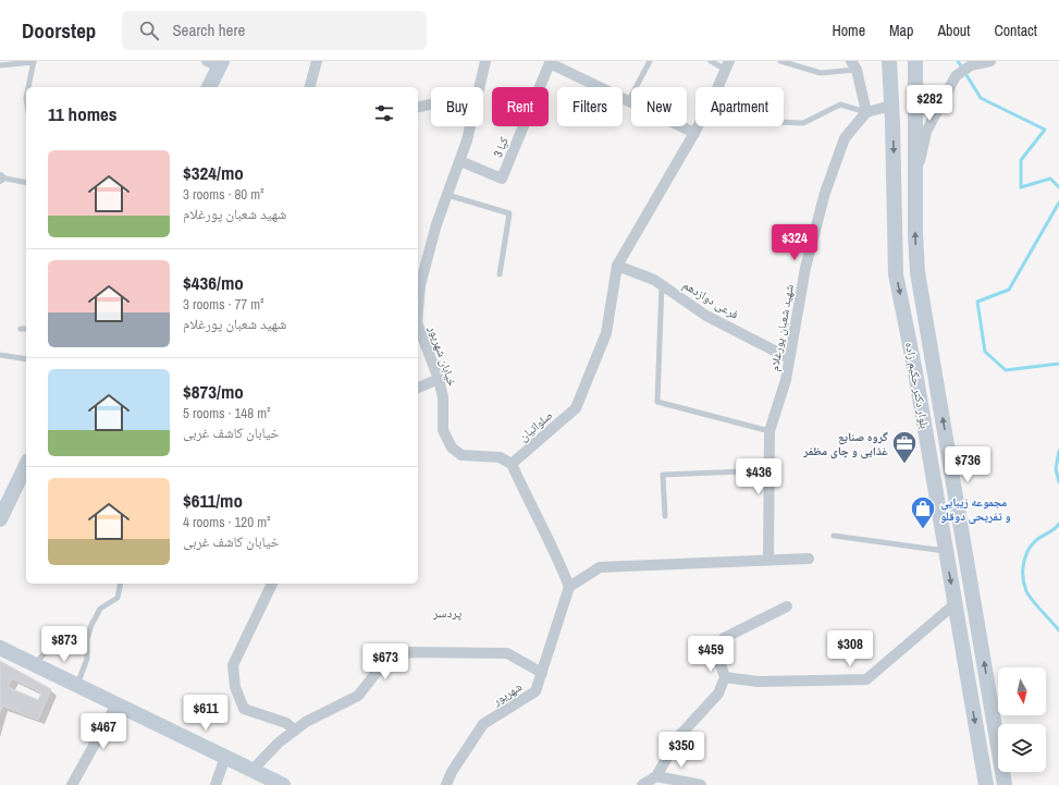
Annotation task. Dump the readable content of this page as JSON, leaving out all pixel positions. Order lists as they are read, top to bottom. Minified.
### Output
{"streets":{"main road":["بلوار دکتر حکیم زاده"],"street":["کیا 3","فرعی دوازدهم","شهید شعبان پورغلام","خیابان شهریور","صلواتیان","شهریور"]},"crossings":[["کیا 3","خیابان شهریور"],["کیا 3","صلواتیان"],["فرعی دوازدهم","شهید شعبان پورغلام"],["فرعی دوازدهم","صلواتیان"],["خیابان شهریور","صلواتیان"]],"districts":["پردسر"],"places":{"office":["گروه صنایع غذایی و چای مظفر"],"shop":["مجموعه زیبایی و تفریحی دوقلو"]},"north":"bottom","page":{"header":"Doorstep","search":"Search here","nav":["Home","Map","About","Contact"],"price":["$282","$324","$736","$436","$873","$308","$459","$673","$611","$467","$350"],"chip":["Buy","Rent","Filters","New","Apartment"],"heading":"11 homes","list":[{"name":"$324/mo","note":"3 rooms · 80 m² · شهید شعبان پورغلام"},{"name":"$436/mo","note":"3 rooms · 77 m² · شهید شعبان پورغلام"},{"name":"$873/mo","note":"5 rooms · 148 m² · خیابان کاشف غربی"},{"name":"$611/mo","note":"4 rooms · 120 m² · خیابان کاشف غربی"}]}}
